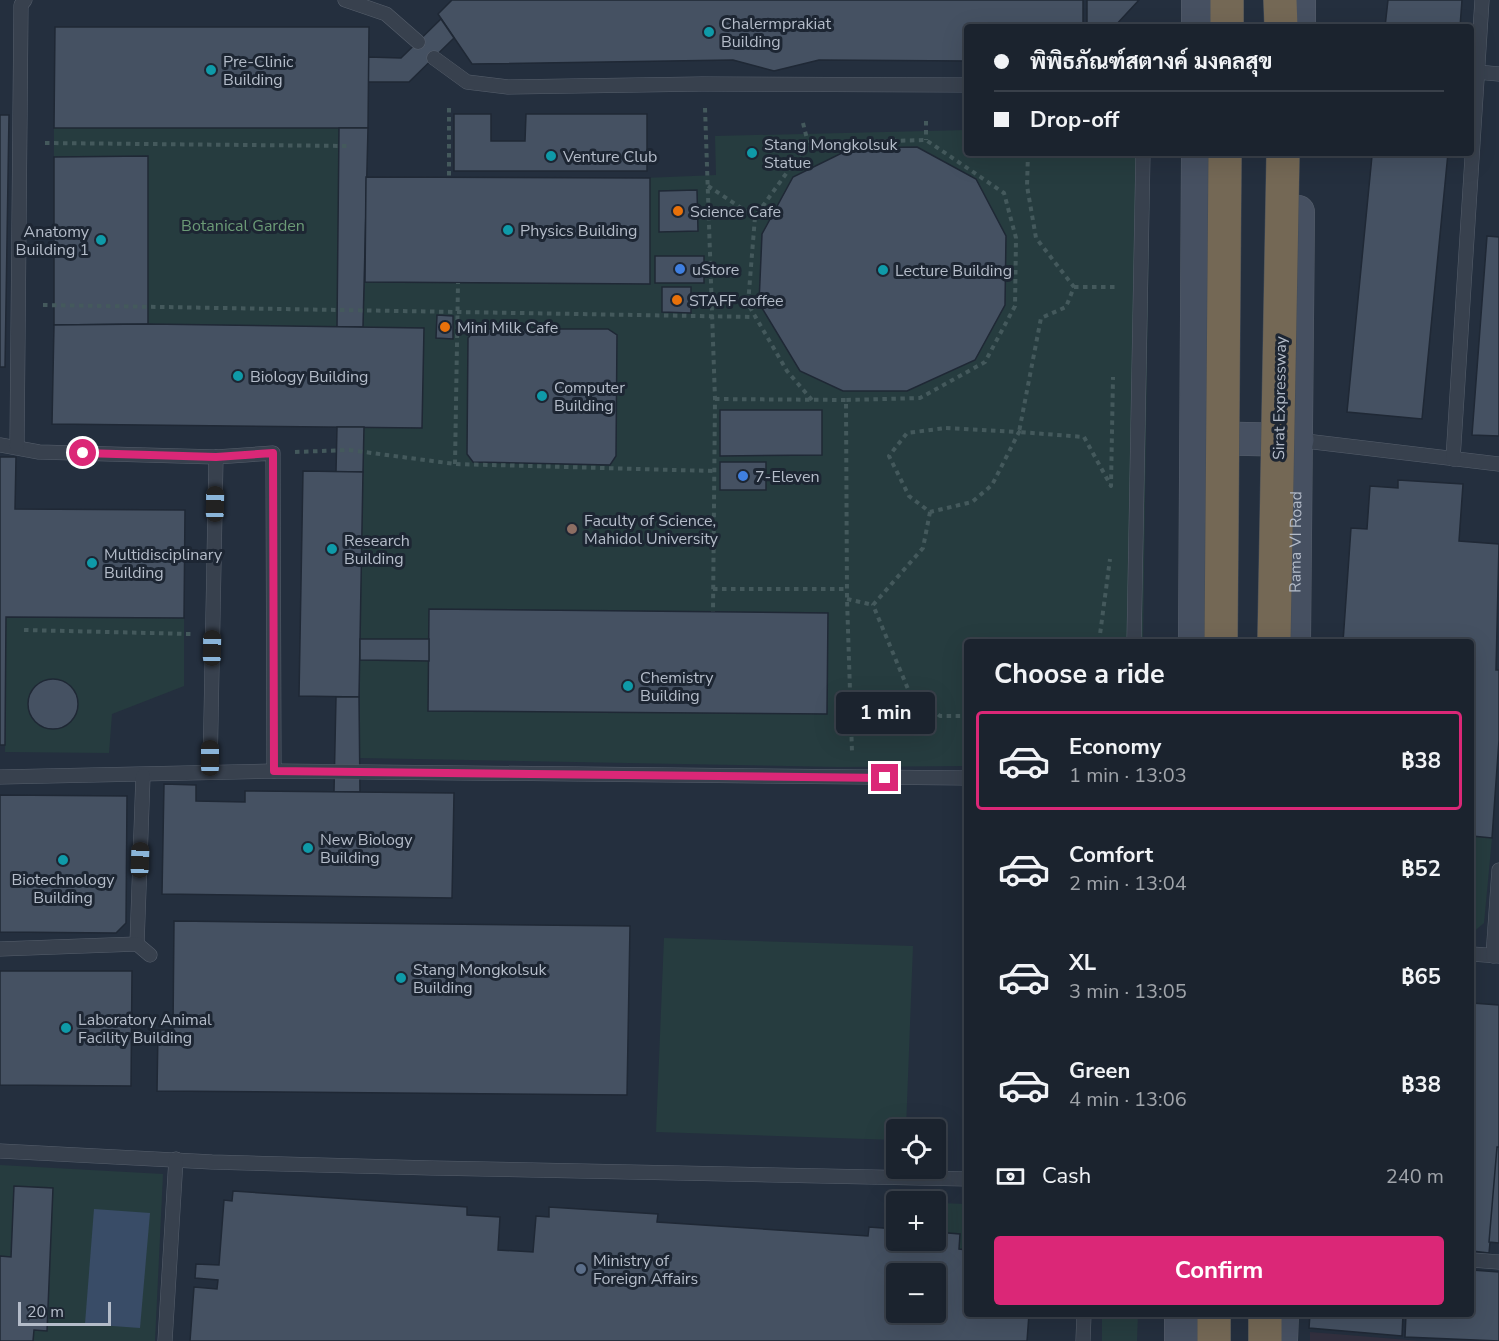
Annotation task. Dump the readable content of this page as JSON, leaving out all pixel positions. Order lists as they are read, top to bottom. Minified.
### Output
{"streets":{"highway":["Sirat Expressway"],"main road":["Rama VI Road"]},"parks":["Botanical Garden"],"places":["Chalermprakiat Building","Pre-Clinic Building","Stang Mongkolsuk Statue","Venture Club","Science Cafe","Physics Building","Anatomy Building 1","uStore","Lecture Building","STAFF coffee","Mini Milk Cafe","Biology Building","Computer Building","7-Eleven","Faculty of Science, Mahidol University","Research Building","Multidisciplinary Building","Chemistry Building","New Biology Building","Biotechnology Building","Stang Mongkolsuk Building","Laboratory Animal Facility Building","Ministry of Foreign Affairs"],"scale_bar":"20 m","page":{"banner":["พิพิธภัณฑ์สตางค์ มงคลสุข","Drop-off"],"heading":"Choose a ride","bubble":"1 min","list":[{"name":"Economy","note":"1 min · 13:03","value":"฿38"},{"name":"Comfort","note":"2 min · 13:04","value":"฿52"},{"name":"XL","note":"3 min · 13:05","value":"฿65"},{"name":"Green","note":"4 min · 13:06","value":"฿38"}],"map_buttons":["+","−"],"pay":["Cash","240 m"],"buttons":"Confirm","scale":"20 m"}}
